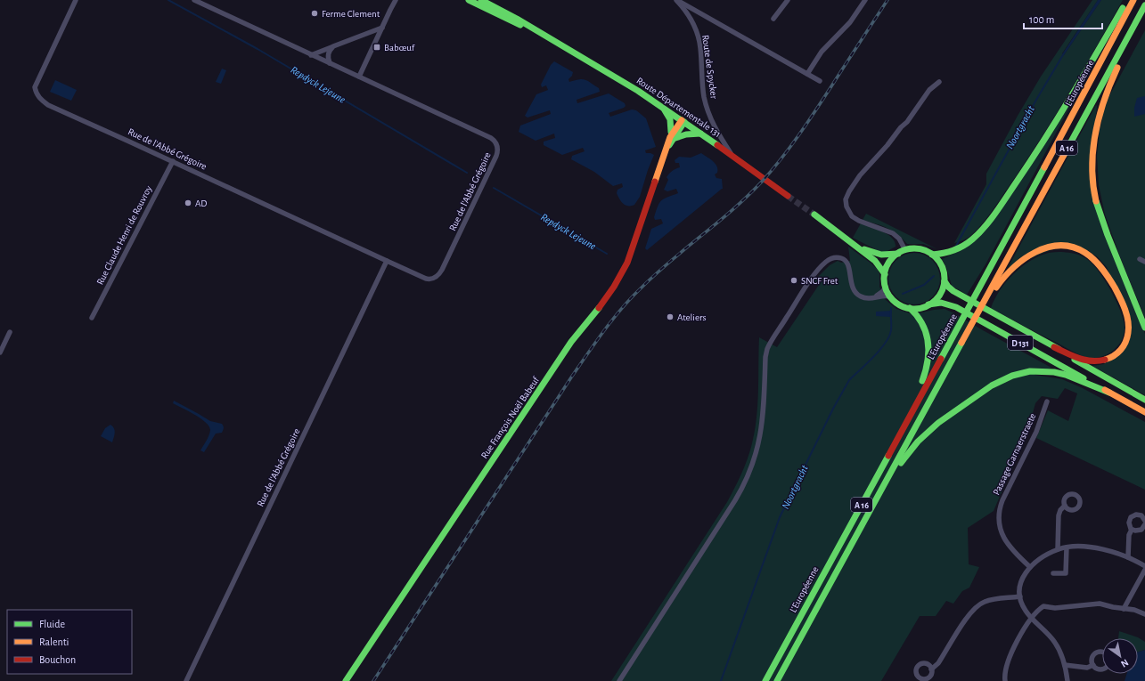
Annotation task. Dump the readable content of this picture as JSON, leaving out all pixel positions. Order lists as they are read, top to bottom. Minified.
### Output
{"streets":{"main road":["L'Européenne","Route Départementale 131","A 16","D 131","Rue François Noël Babeuf"],"street":["Route de Spycker","Rue de l'Abbé Grégoire","Rue Claude Henri de Rouvroy","Passage Garnaerstraete"]},"crossings":[["Route de Spycker","Route Départementale 131"],["Route Départementale 131","Rue François Noël Babeuf"],["Rue de l'Abbé Grégoire","Rue Claude Henri de Rouvroy"]],"water":["Repdyck Lejeune","Noortgracht"],"places":{"other":["Ferme Clement","AD","SNCF Fret","Ateliers"],"transit":["Babœuf"]},"legend":["Fluide","Ralenti","Bouchon"],"scale_bar":"100 m","north":"bottom right"}
